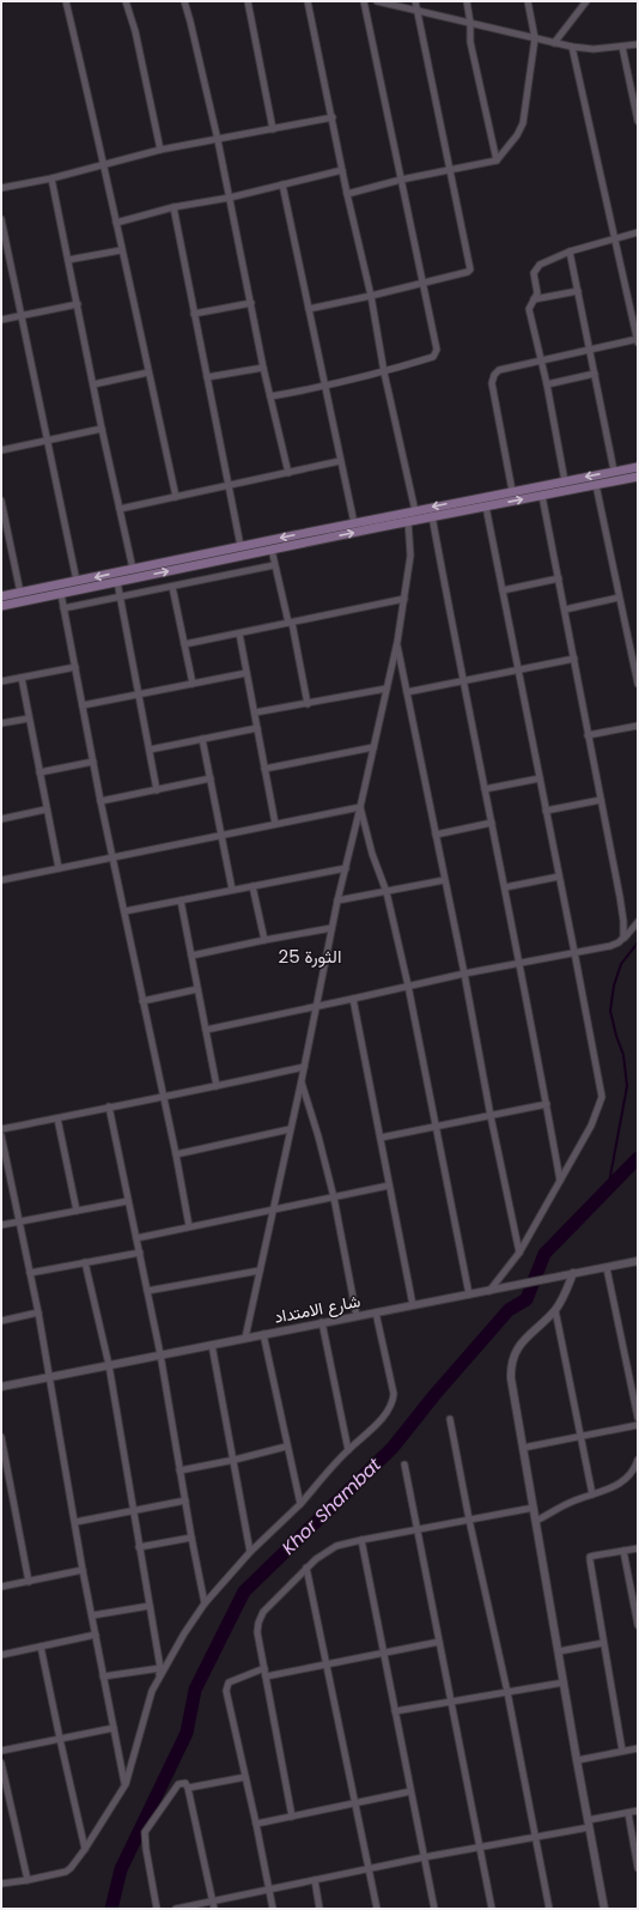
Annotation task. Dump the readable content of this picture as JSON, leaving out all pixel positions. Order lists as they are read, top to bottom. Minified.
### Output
{"streets":{"street":["شارع الامتداد"]},"districts":["الثورة 25"],"water":["Khor Shambat"]}
